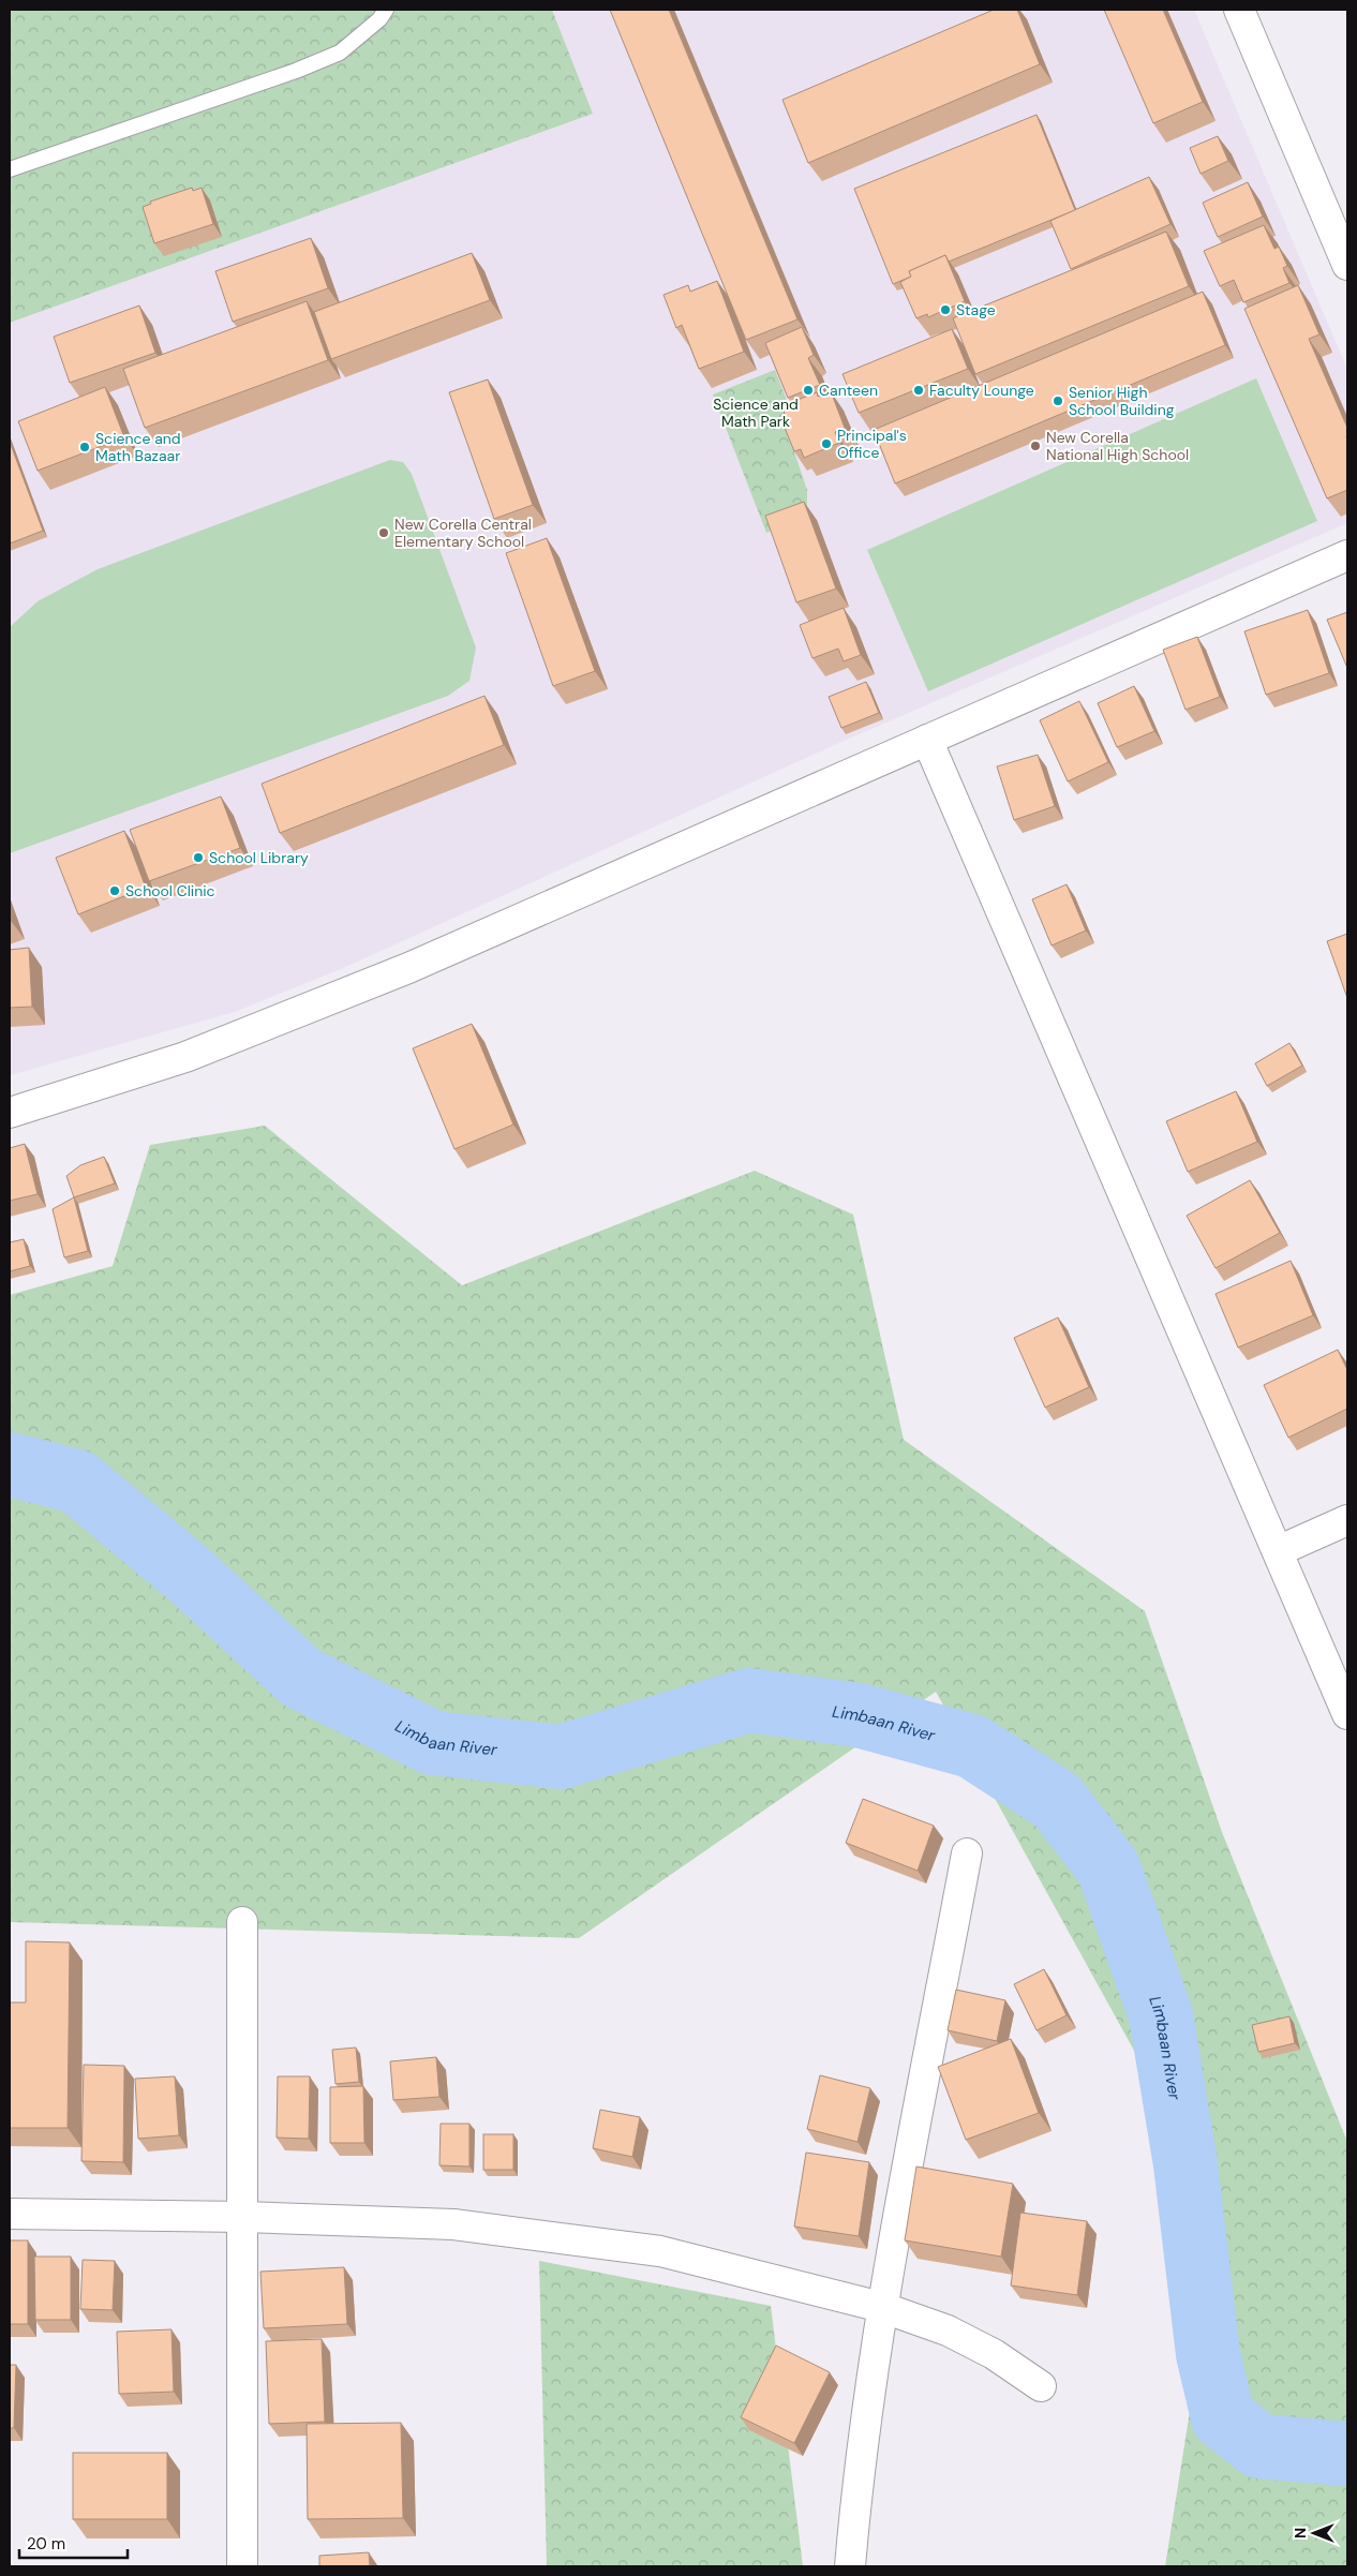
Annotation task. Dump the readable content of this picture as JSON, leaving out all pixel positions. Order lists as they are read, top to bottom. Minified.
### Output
{"water":["Limbaan River"],"parks":["Science and Math Park"],"places":["Stage","Canteen","Faculty Lounge","Senior High School Building","Principal's Office","New Corella National High School","Science and Math Bazaar","New Corella Central Elementary School","School Library","School Clinic"],"scale_bar":"20 m","north":"left"}
